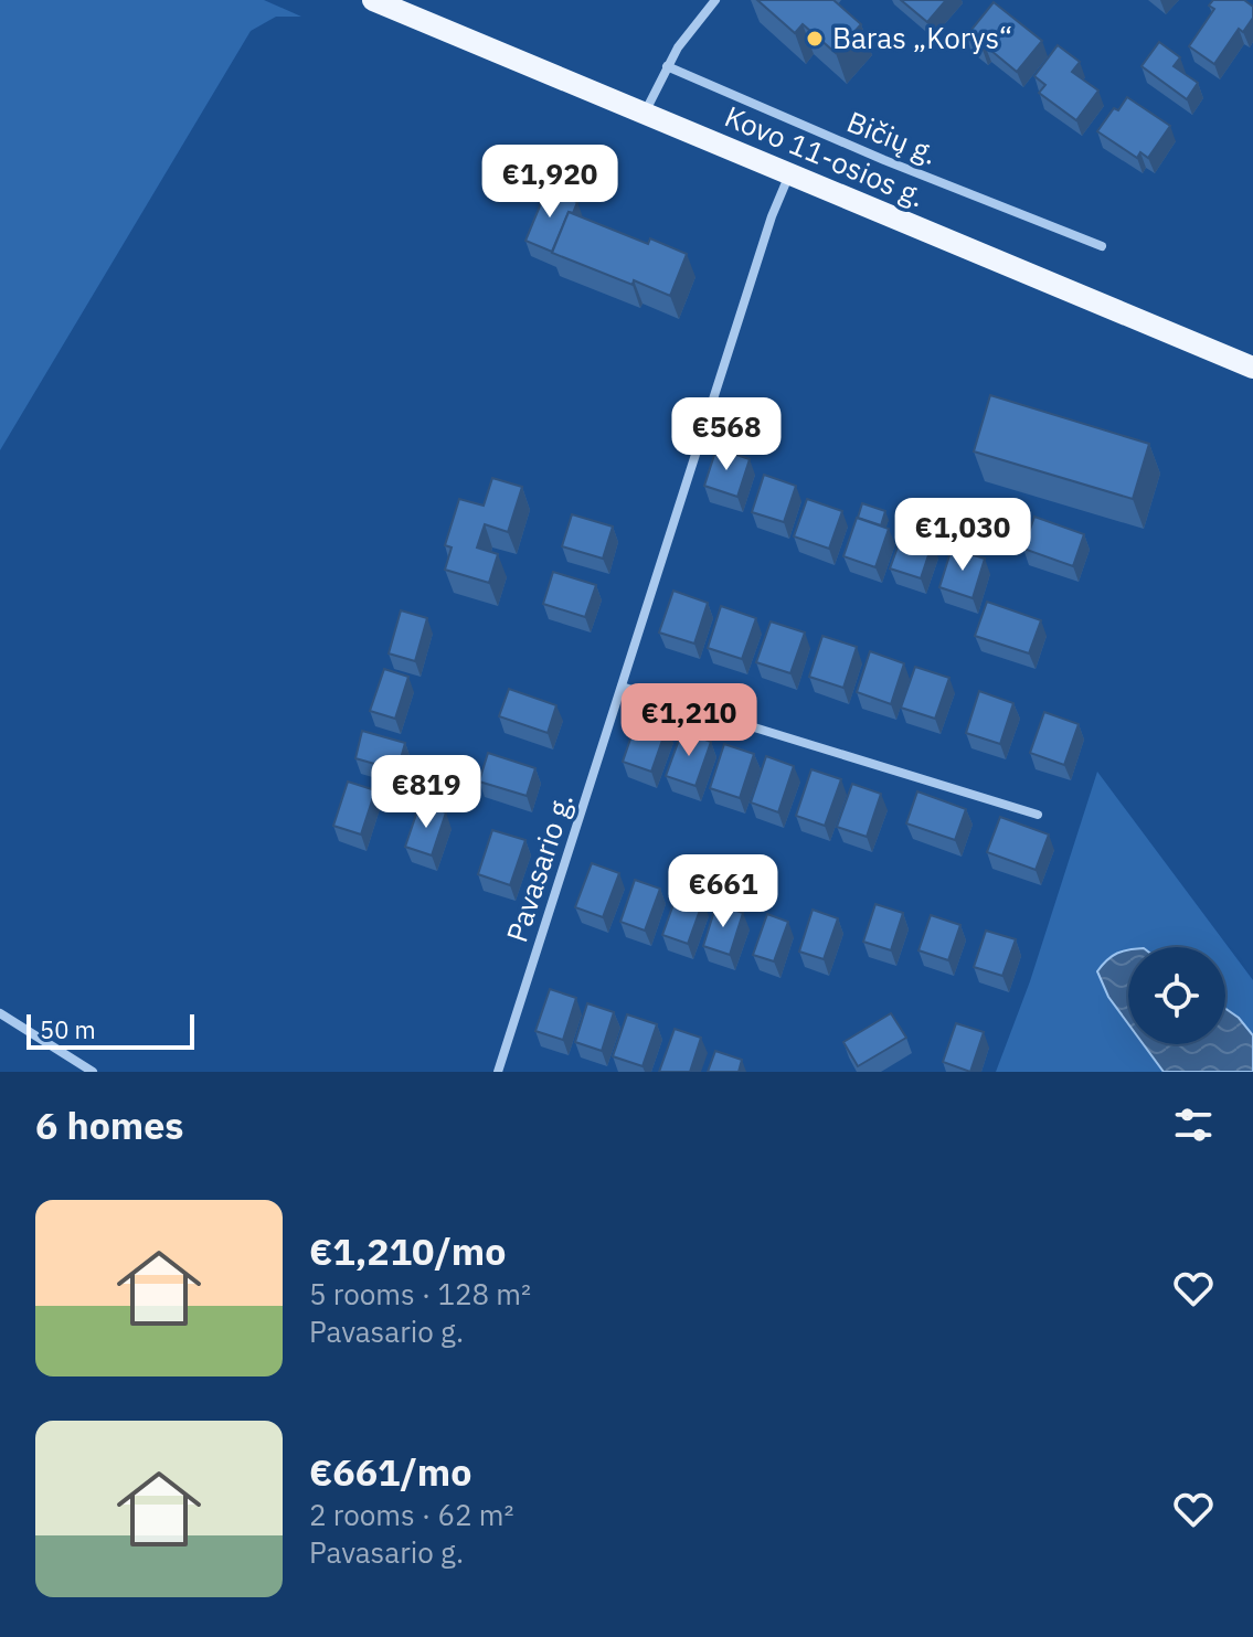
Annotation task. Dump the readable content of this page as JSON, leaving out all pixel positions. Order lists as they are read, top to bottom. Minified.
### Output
{"streets":{"main road":["Kovo 11-osios g."],"street":["Bičių g.","Pavasario g."]},"crossings":[["Kovo 11-osios g.","Pavasario g."]],"places":["Baras „Korys“"],"scale_bar":"50 m","page":{"price":["€1,920","€568","€1,030","€1,210","€819","€661"],"scale":"50 m","heading":"6 homes","list":[{"name":"€1,210/mo","note":"5 rooms · 128 m² · Pavasario g."},{"name":"€661/mo","note":"2 rooms · 62 m² · Pavasario g."}]}}
